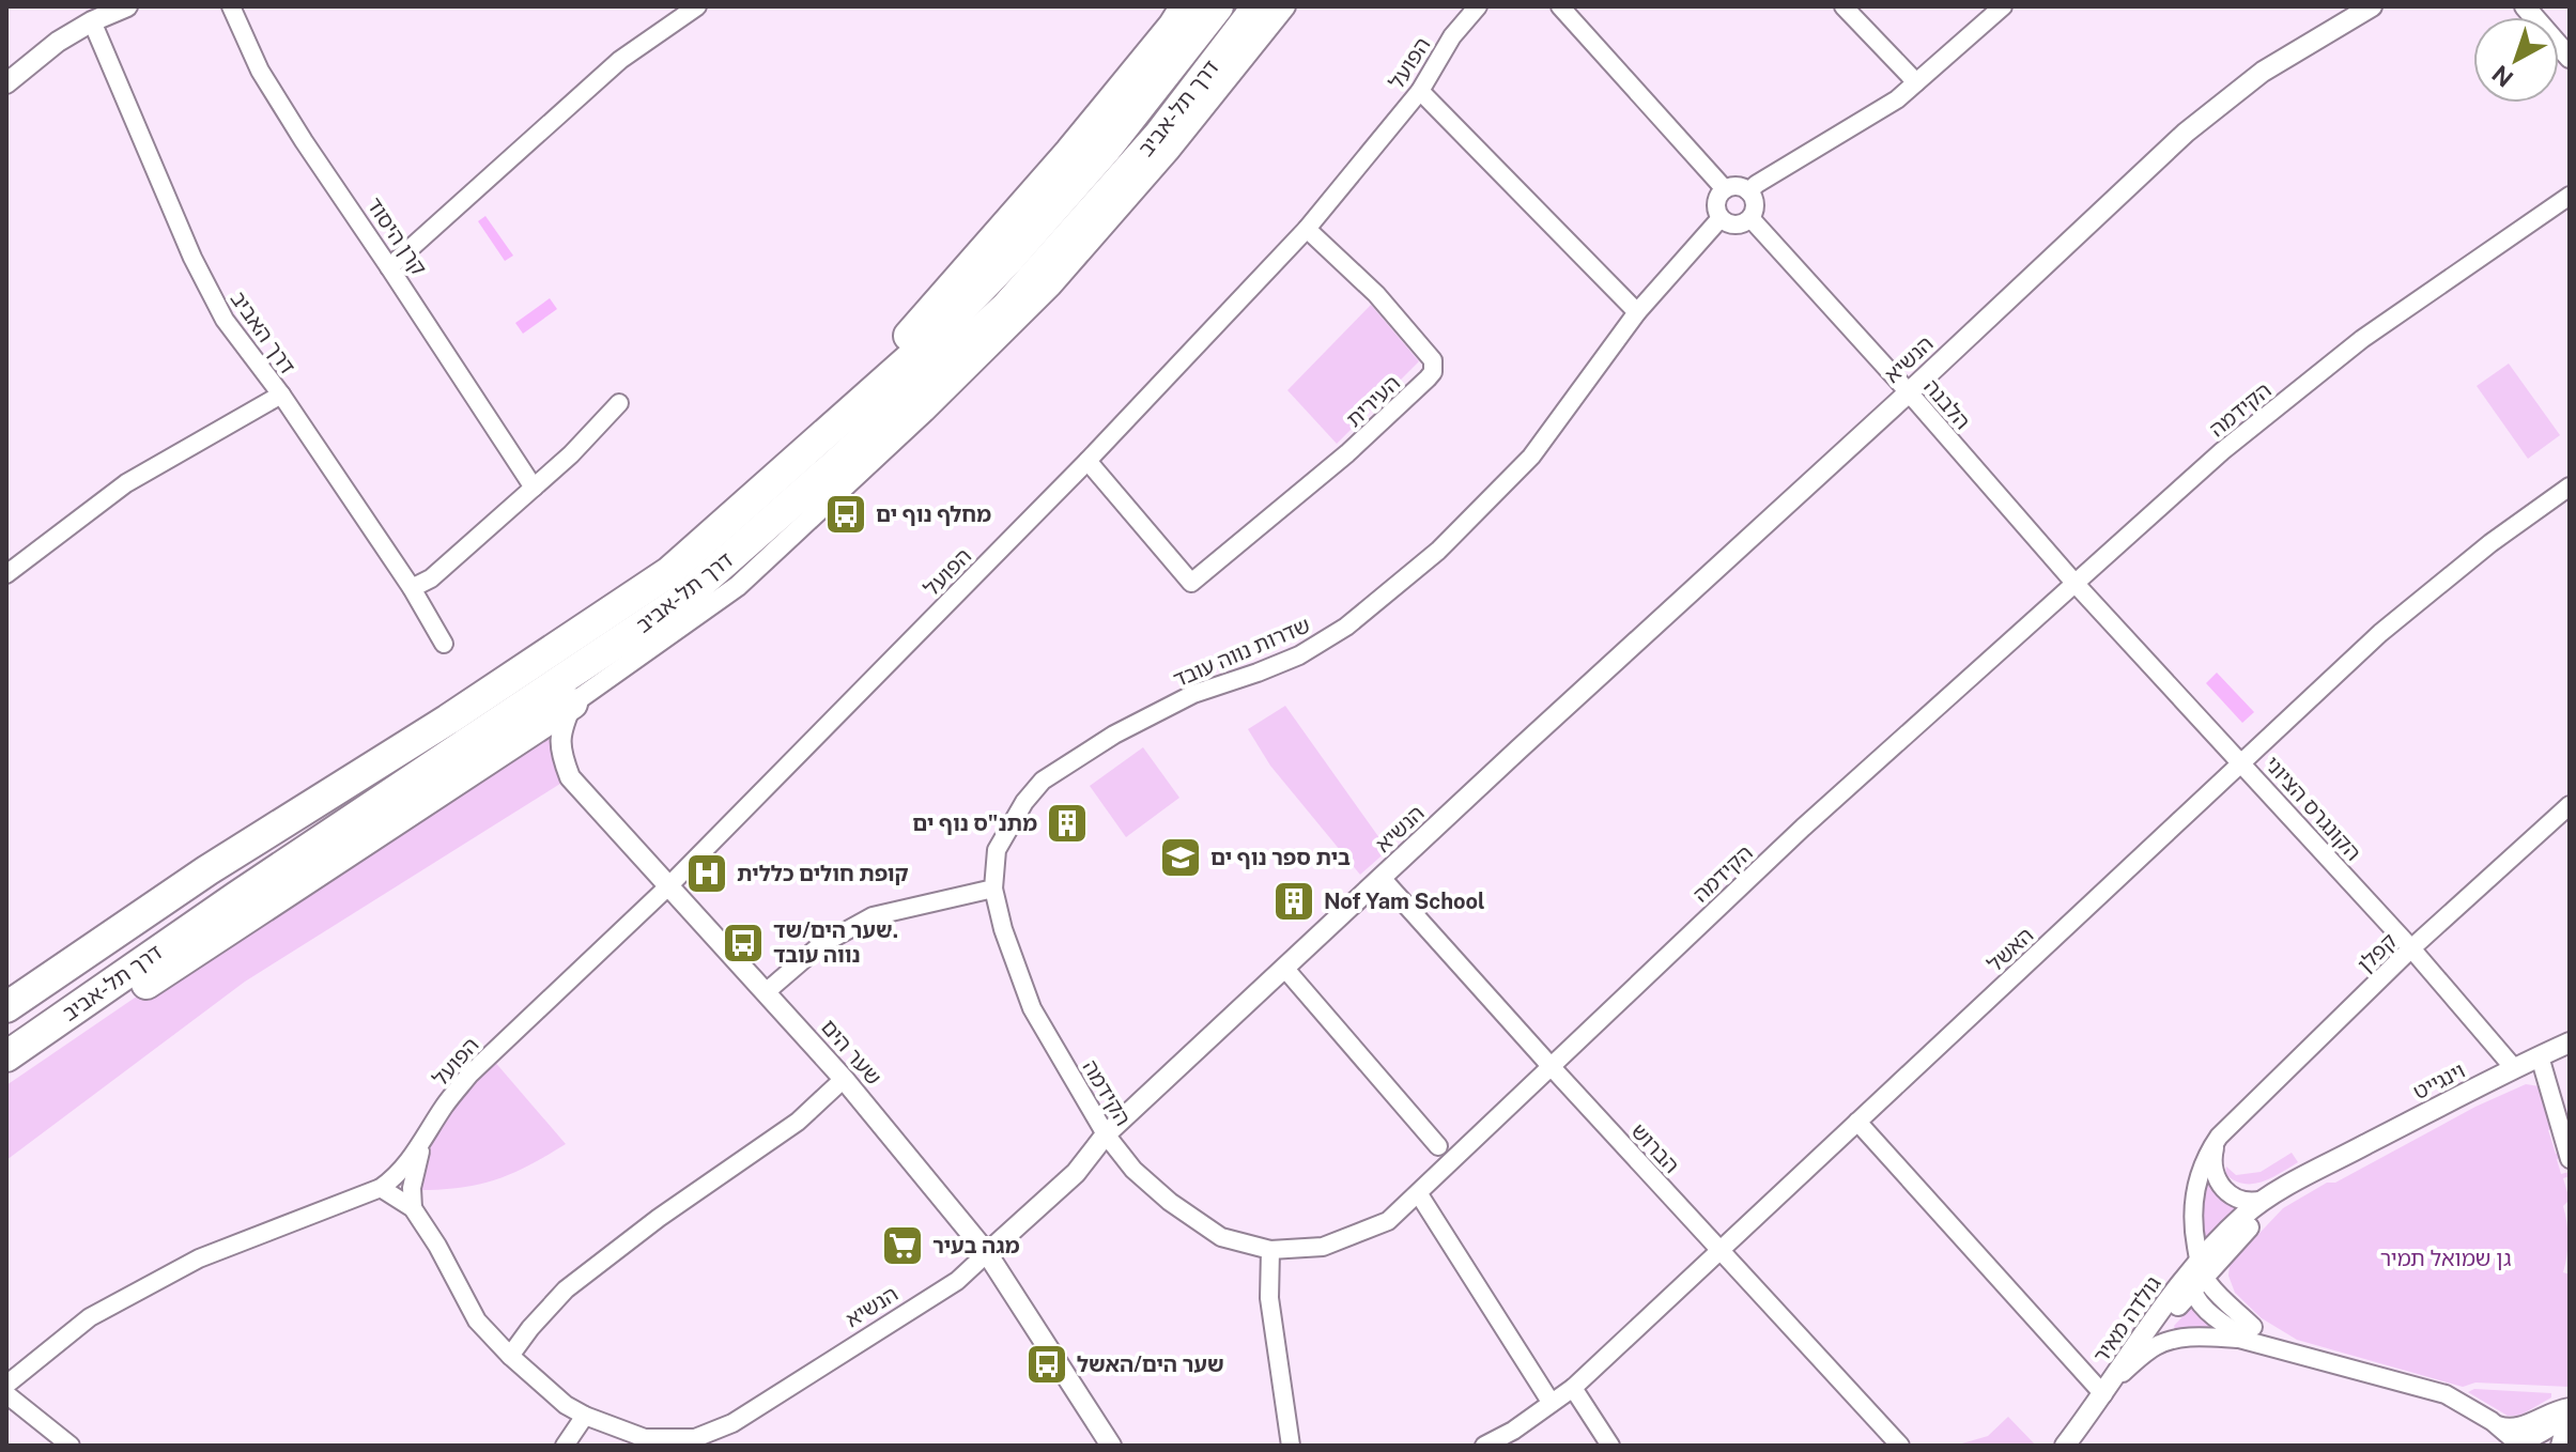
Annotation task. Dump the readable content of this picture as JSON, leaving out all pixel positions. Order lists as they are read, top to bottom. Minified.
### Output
{"streets":{"highway":["דרך תל-אביב"],"street":["הפועל","קרן היסוד","דרך האביב","הנשיא","העירית","הלבנה","הקידמה","שדרות נווה עובד","הקונגרס הציוני","האשל","קפלן","שער הים","וינגייט","הברוש","גולדה מאיר"]},"crossings":[["הפועל","הנשיא"],["הפועל","העירית"],["הפועל","שער הים"],["הנשיא","הלבנה"],["הנשיא","הקידמה"],["הנשיא","שער הים"],["הנשיא","הברוש"],["הלבנה","הקידמה"],["הלבנה","שדרות נווה עובד"],["הלבנה","הקונגרס הציוני"],["הקידמה","שדרות נווה עובד"],["הקידמה","הקונגרס הציוני"],["הקידמה","הברוש"],["הקונגרס הציוני","האשל"],["הקונגרס הציוני","קפלן"],["הקונגרס הציוני","וינגייט"],["האשל","הברוש"],["קפלן","וינגייט"],["קפלן","גולדה מאיר"],["וינגייט","גולדה מאיר"]],"parks":["גן שמואל תמיר"],"places":{"bus stop":["מחלף נוף ים","שער הים/שד. נווה עובד","שער הים/האשל"],"building":["מתנ\"ס נוף ים","Nof Yam School"],"school or university":["בית ספר נוף ים"],"hospital":["קופת חולים כללית"],"supermarket":["מגה בעיר"]},"north":"bottom left"}
